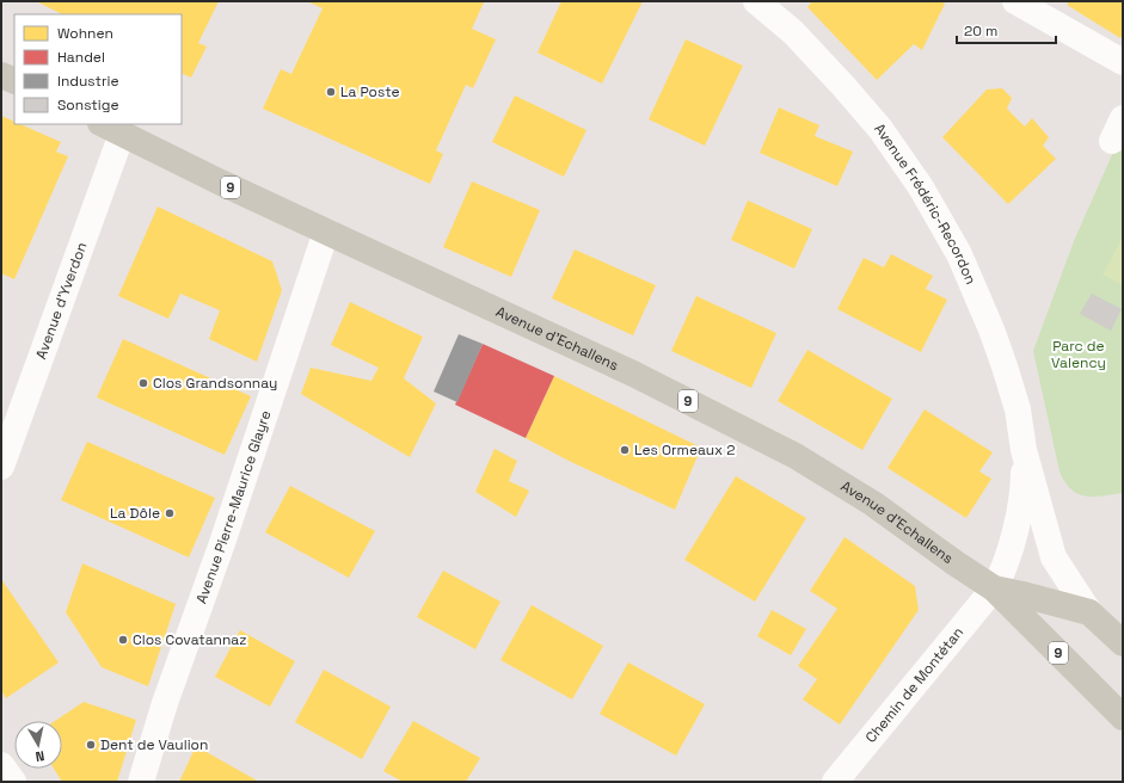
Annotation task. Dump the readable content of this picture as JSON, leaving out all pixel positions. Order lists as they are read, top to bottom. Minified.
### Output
{"streets":{"main road":["9","Avenue d'Echallens"],"street":["Avenue Frédéric-Recordon","Avenue d'Yverdon","Avenue Pierre-Maurice Glayre","Chemin de Montétan"]},"crossings":[["Avenue Frédéric-Recordon","Avenue d'Echallens"],["Avenue Frédéric-Recordon","Chemin de Montétan"],["Avenue d'Yverdon","Avenue d'Echallens"],["Avenue d'Echallens","Avenue Pierre-Maurice Glayre"],["Avenue d'Echallens","Chemin de Montétan"]],"parks":["Parc de Valency"],"places":["La Poste","Clos Grandsonnay","Les Ormeaux 2","La Dôle","Clos Covatannaz","Dent de Vaulion"],"legend":["Wohnen","Handel","Industrie","Sonstige"],"scale_bar":"20 m","north":"bottom"}
